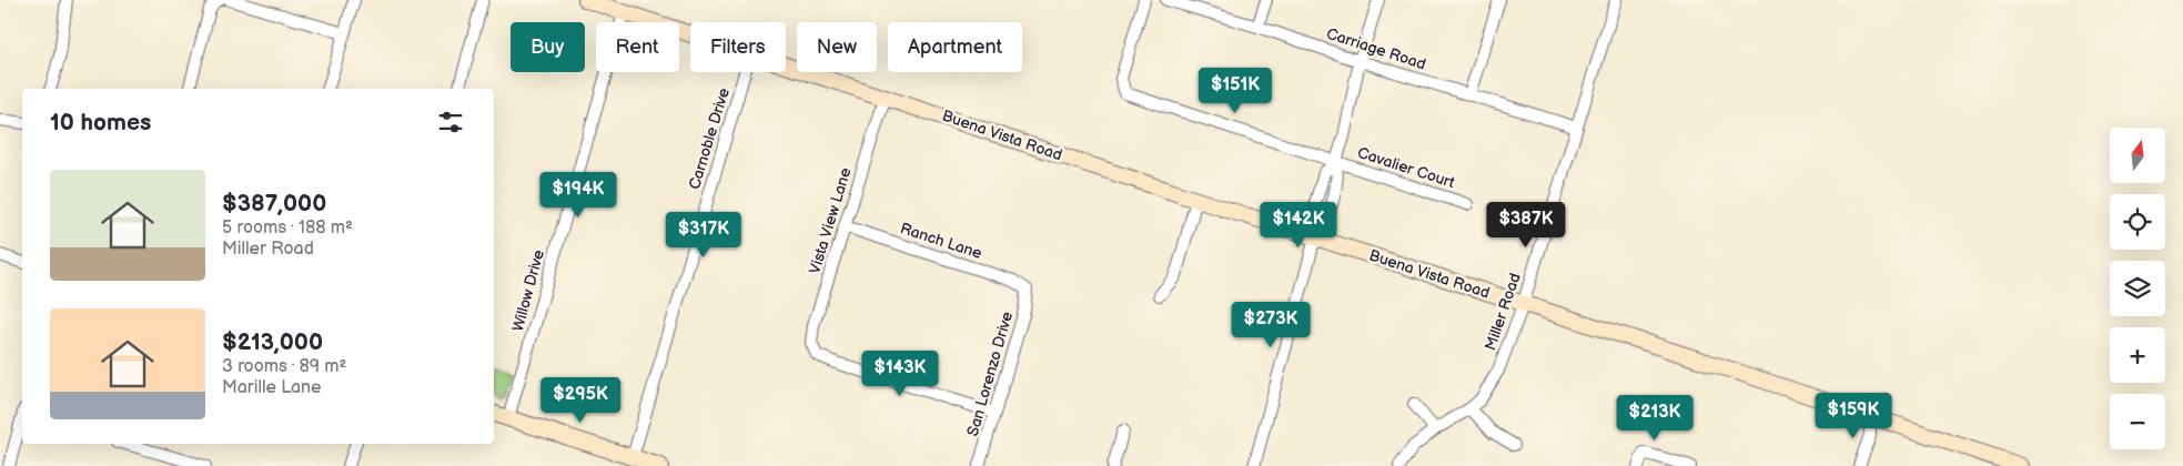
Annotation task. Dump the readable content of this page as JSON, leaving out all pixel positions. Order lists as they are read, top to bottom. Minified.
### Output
{"streets":{"street":["Carriage Road","Buena Vista Road","Carnoble Drive","Cavalier Court","Vista View Lane","Ranch Lane","Willow Drive","Miller Road","San Lorenzo Drive"]},"crossings":[["Carriage Road","Miller Road"],["Buena Vista Road","Vista View Lane"],["Buena Vista Road","Willow Drive"],["Buena Vista Road","Miller Road"],["Vista View Lane","Ranch Lane"],["Vista View Lane","San Lorenzo Drive"],["Ranch Lane","San Lorenzo Drive"]],"north":"top","page":{"chip":["Buy","Rent","Filters","New","Apartment"],"price":["$151K","$194K","$142K","$387K","$317K","$273K","$143K","$295K","$159K","$213K"],"heading":"10 homes","map_buttons":["+","−"],"list":[{"name":"$387,000","note":"5 rooms · 188 m² · Miller Road"},{"name":"$213,000","note":"3 rooms · 89 m² · Marille Lane"}]}}
